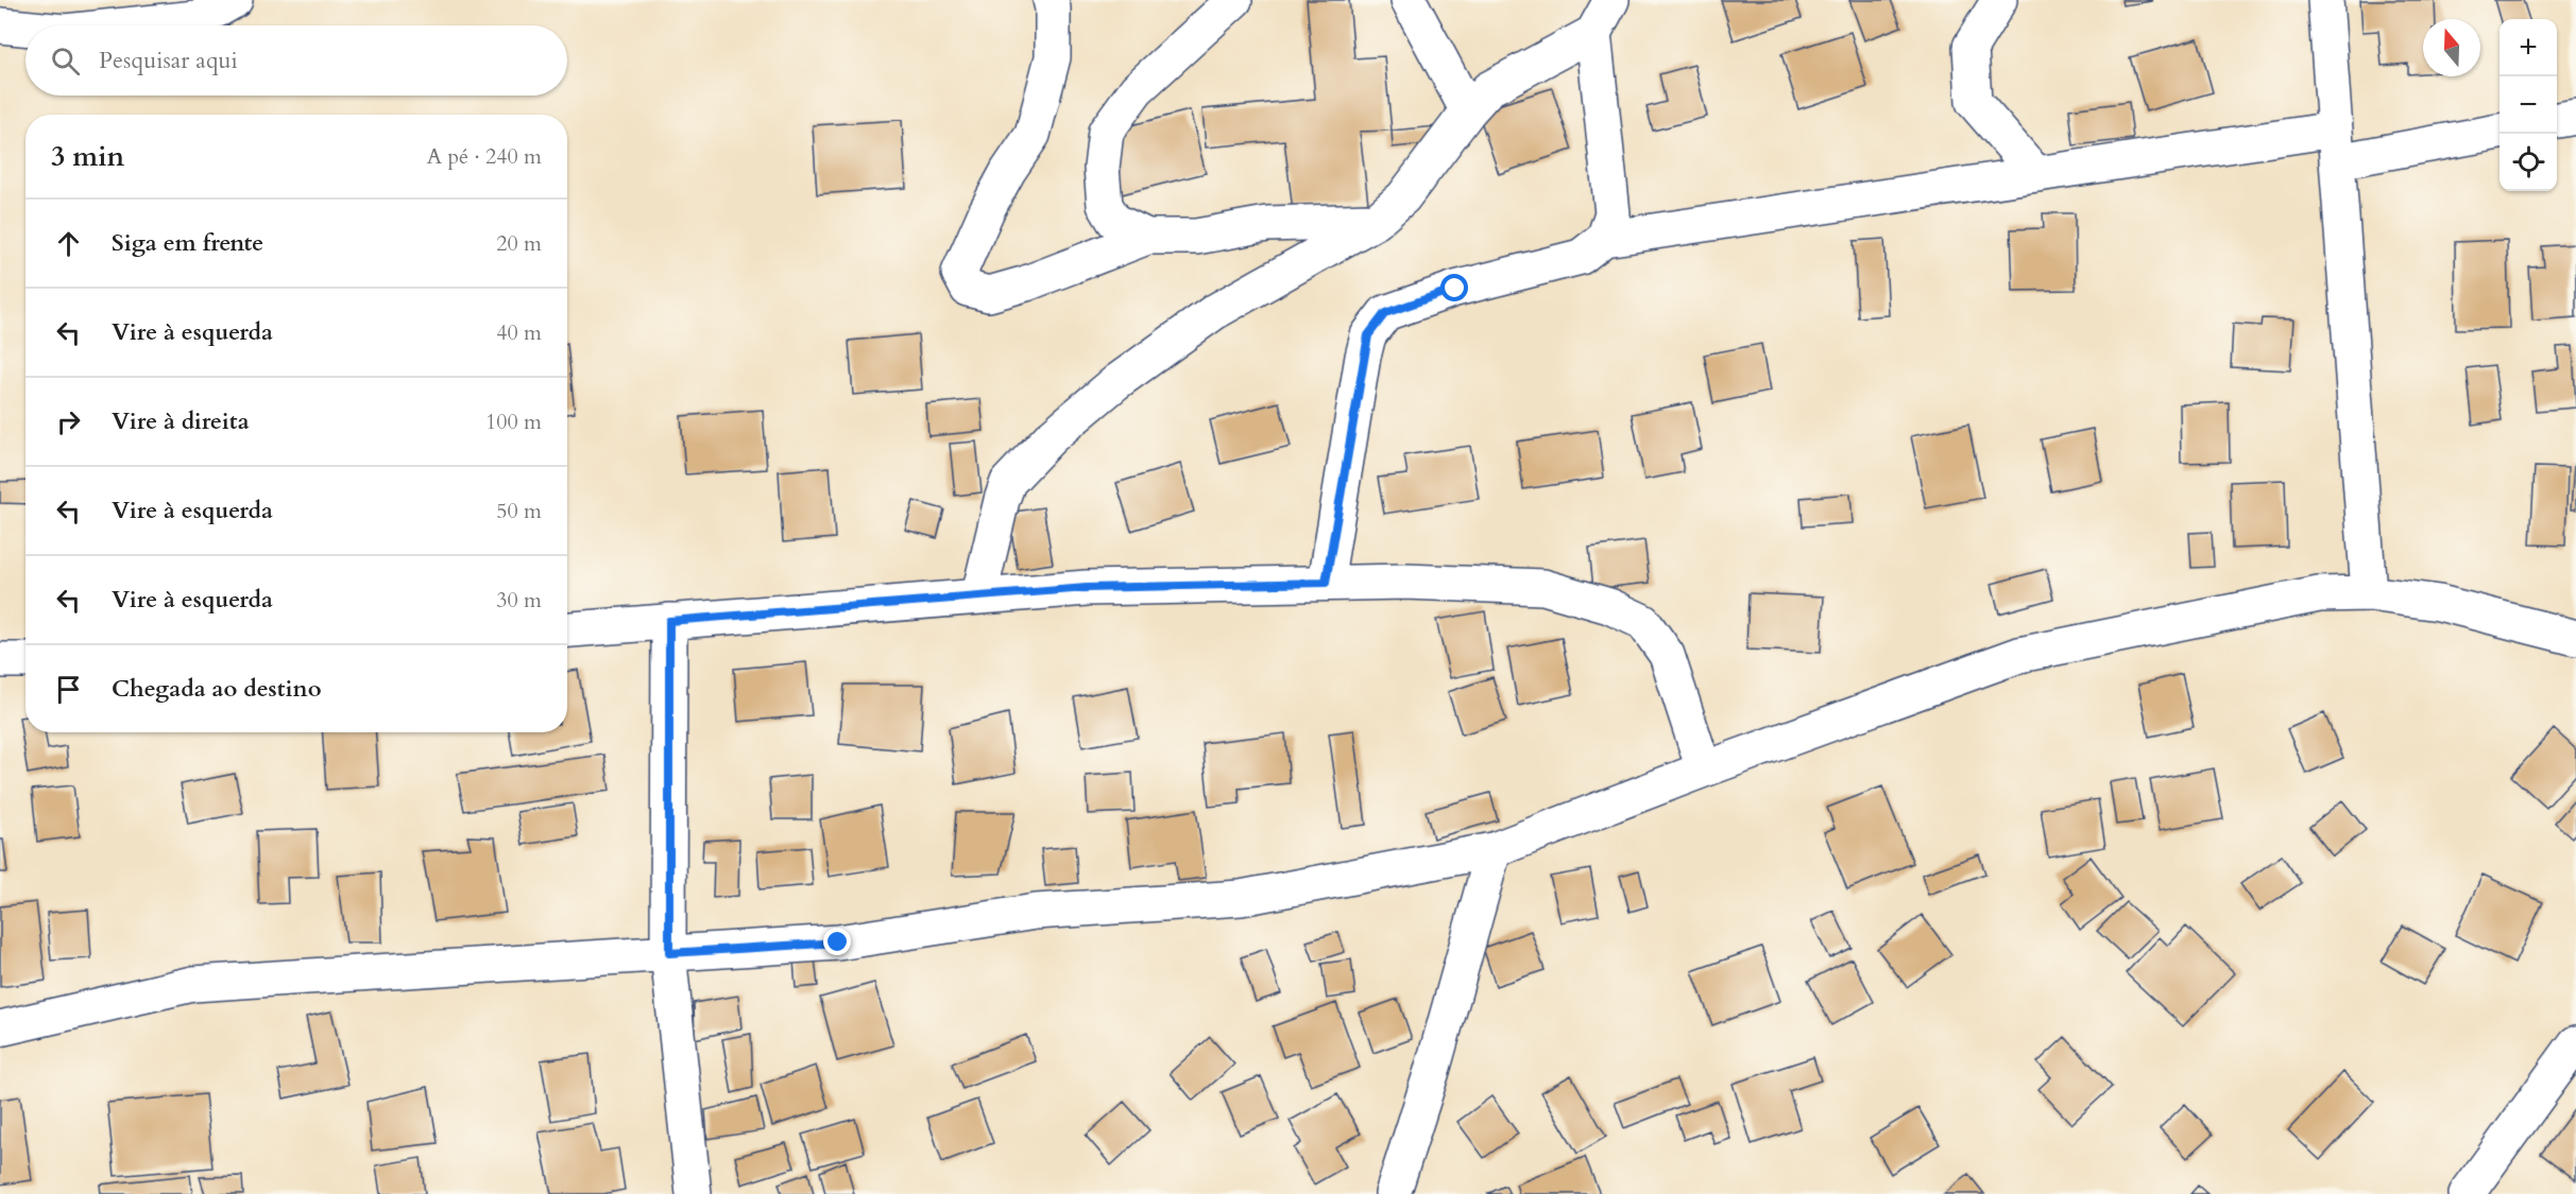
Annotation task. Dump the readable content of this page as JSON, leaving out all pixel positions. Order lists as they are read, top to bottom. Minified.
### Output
{"north":"top","page":{"map_buttons":["+","−"],"search":"Pesquisar aqui","heading":["3 min","A pé · 240 m"],"list":[["Siga em frente","20 m"],["Vire à esquerda","40 m"],["Vire à direita","100 m"],["Vire à esquerda","50 m"],["Vire à esquerda","30 m"],"Chegada ao destino"]}}
